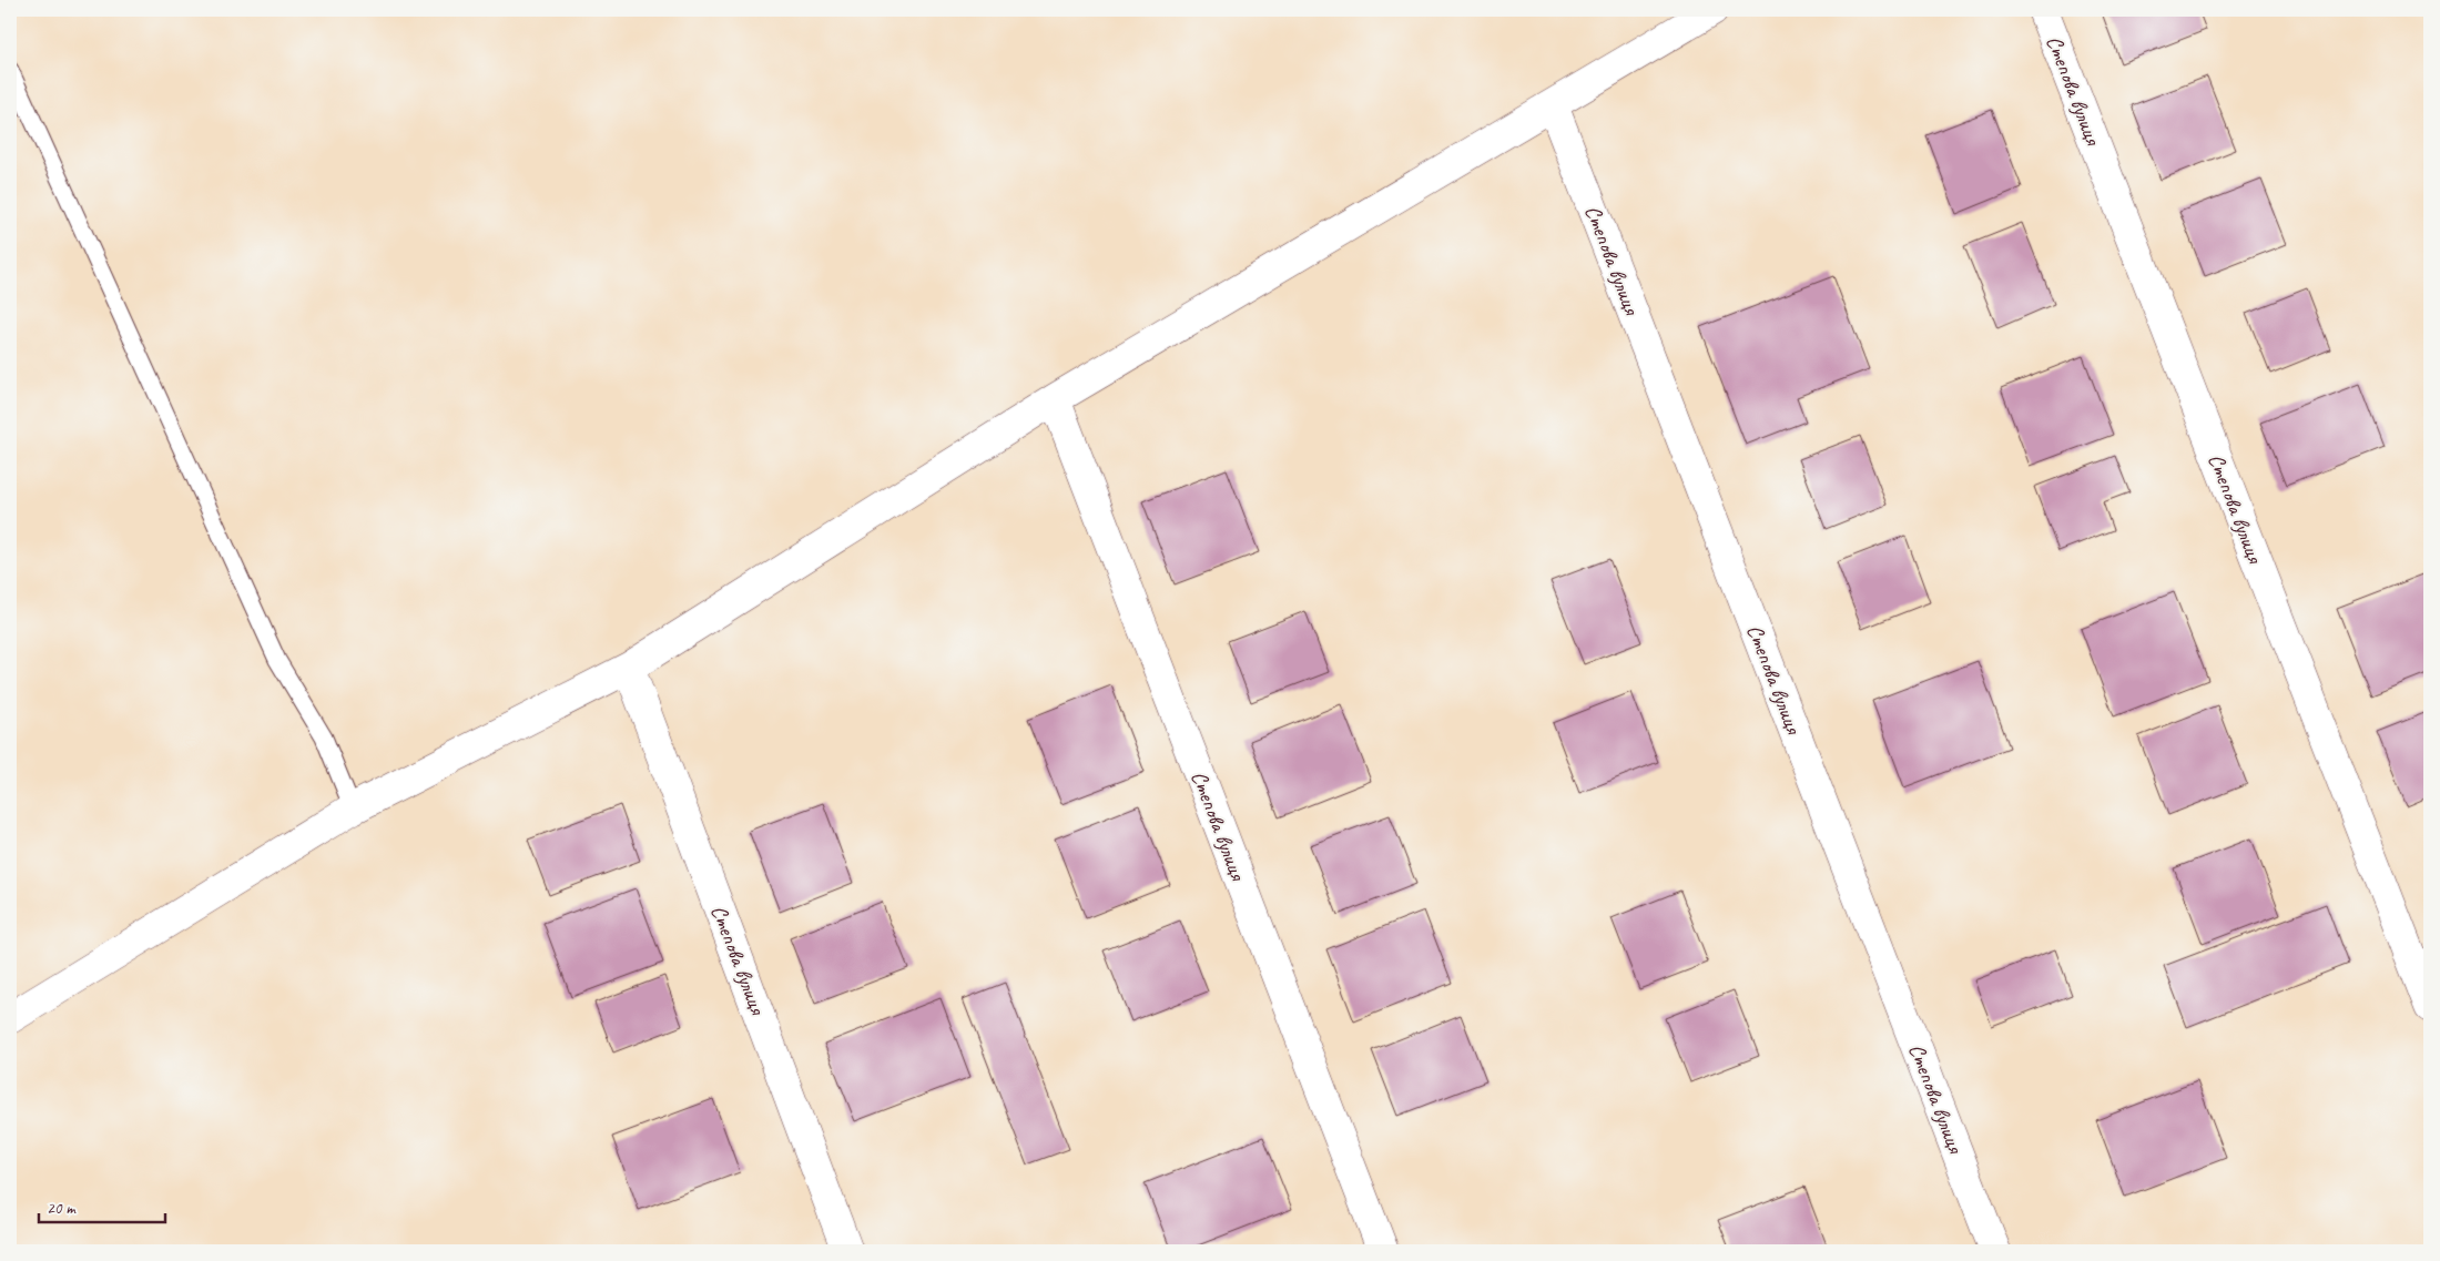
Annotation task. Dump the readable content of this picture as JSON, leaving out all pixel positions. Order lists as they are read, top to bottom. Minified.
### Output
{"streets":{"street":["Степова вулиця"]},"scale_bar":"20 m"}
